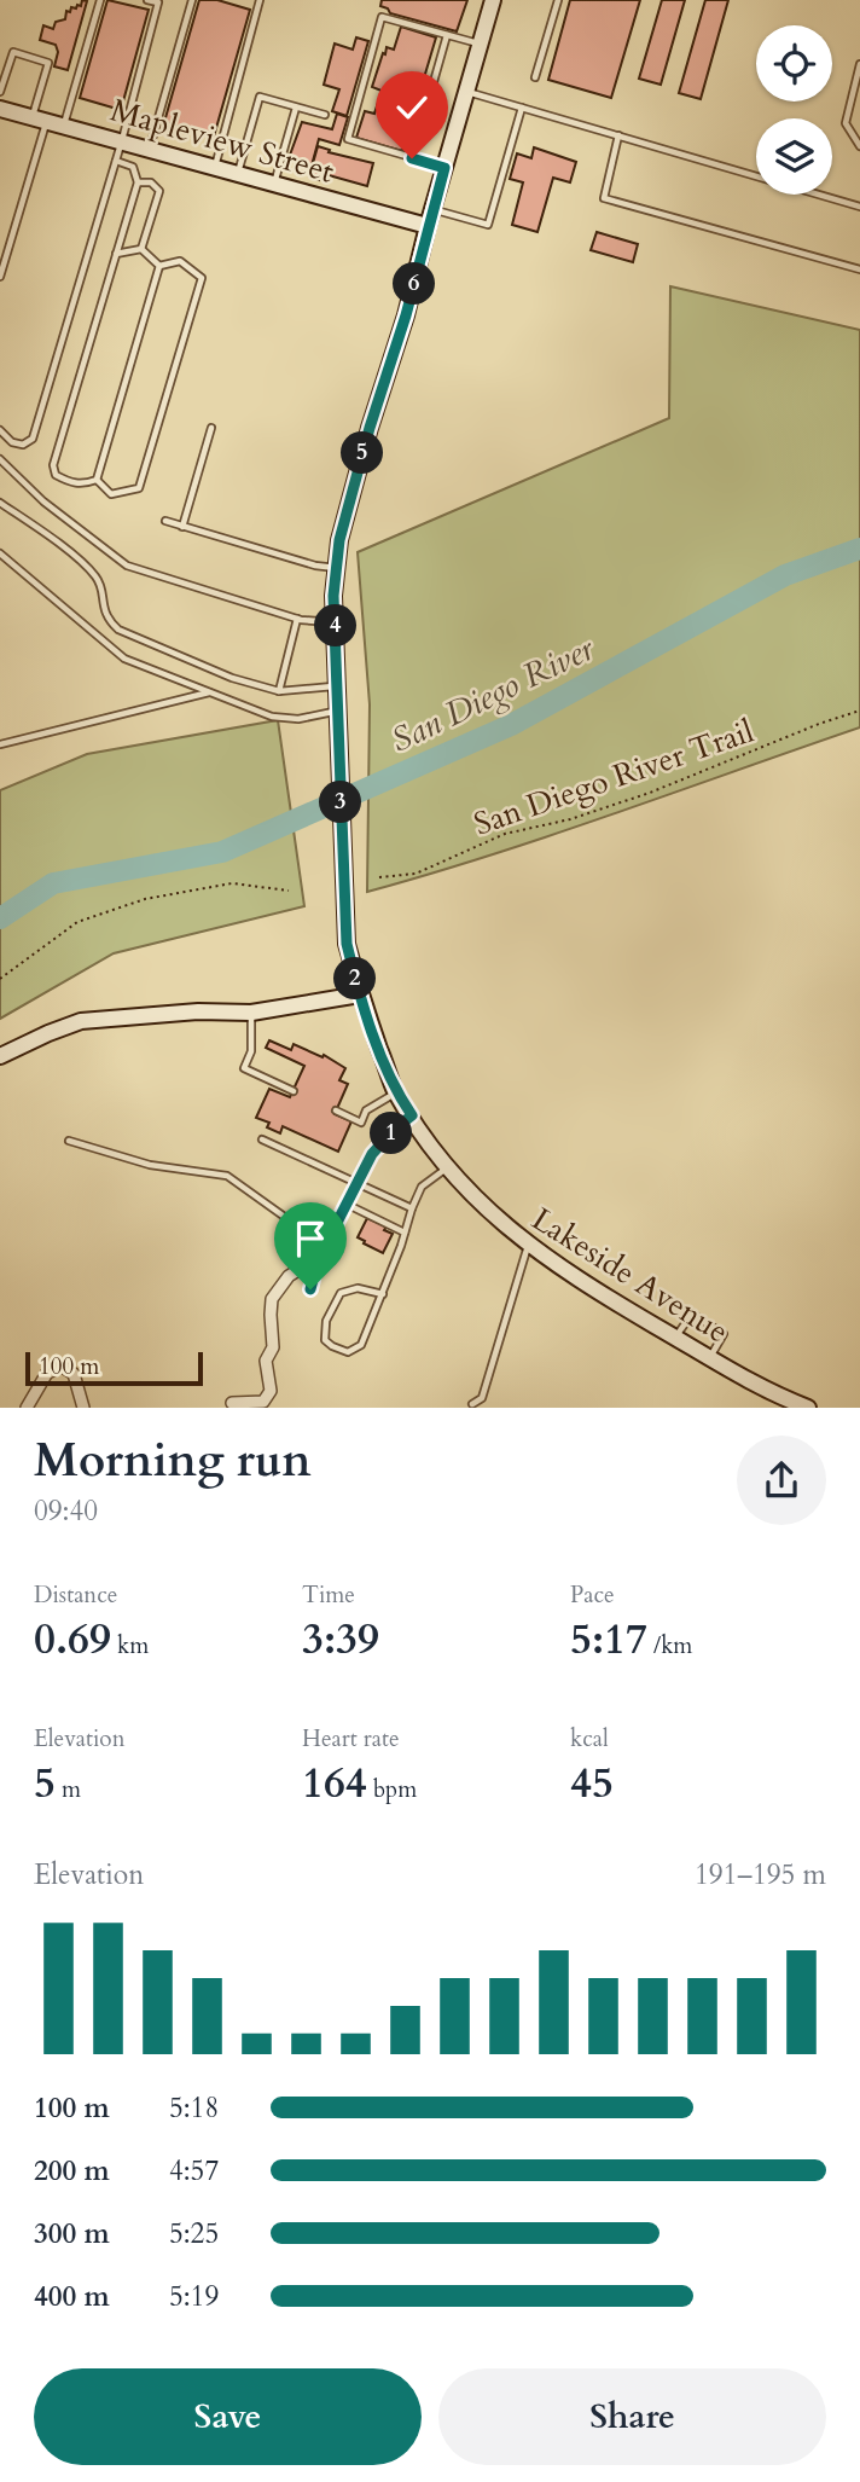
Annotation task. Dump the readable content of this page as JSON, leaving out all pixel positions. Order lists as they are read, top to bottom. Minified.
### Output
{"streets":{"main road":["Mapleview Street","Lakeside Avenue"],"path":["San Diego River Trail"]},"crossings":[["Mapleview Street","Lakeside Avenue"]],"water":["San Diego River"],"scale_bar":"100 m","page":{"pins":["6","5","4","3","2","1"],"scale":"100 m","heading":["Morning run","09:40"],"stats":[["Distance","0.69 km"],["Time","3:39"],["Pace","5:17 /km"],["Elevation","5 m"],["Heart rate","164 bpm"],["kcal","45"]],"chart":["Elevation","191–195 m"],"list":[{"name":"100 m","note":"5:18"},{"name":"200 m","note":"4:57"},{"name":"300 m","note":"5:25"},{"name":"400 m","note":"5:19"}],"buttons":["Save","Share"]}}
